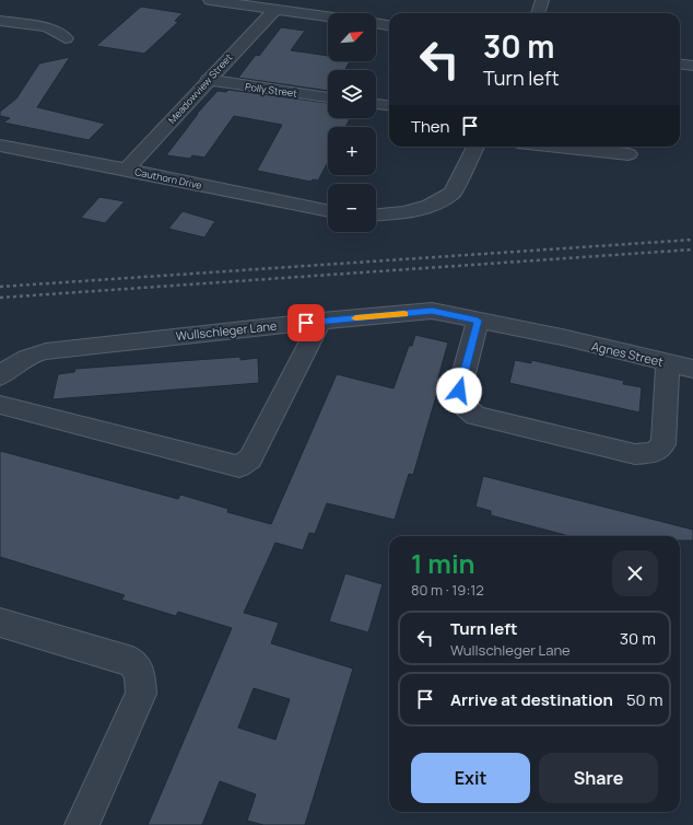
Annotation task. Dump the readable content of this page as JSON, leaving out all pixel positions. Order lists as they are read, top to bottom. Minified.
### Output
{"streets":{"street":["Meadowview Street","Polly Street","Cauthorn Drive","Wullschleger Lane","Agnes Street"]},"crossings":[["Meadowview Street","Polly Street"],["Meadowview Street","Cauthorn Drive"],["Wullschleger Lane","Agnes Street"]],"north":"top right","page":{"map_buttons":["+","−"],"turn":["30 m","Turn left"],"then":"Then","heading":["1 min","80 m · 19:12"],"list":[{"name":"Turn left","note":"Wullschleger Lane","value":"30 m"},{"name":"Arrive at destination","value":"50 m"}],"buttons":["Exit","Share"]}}
